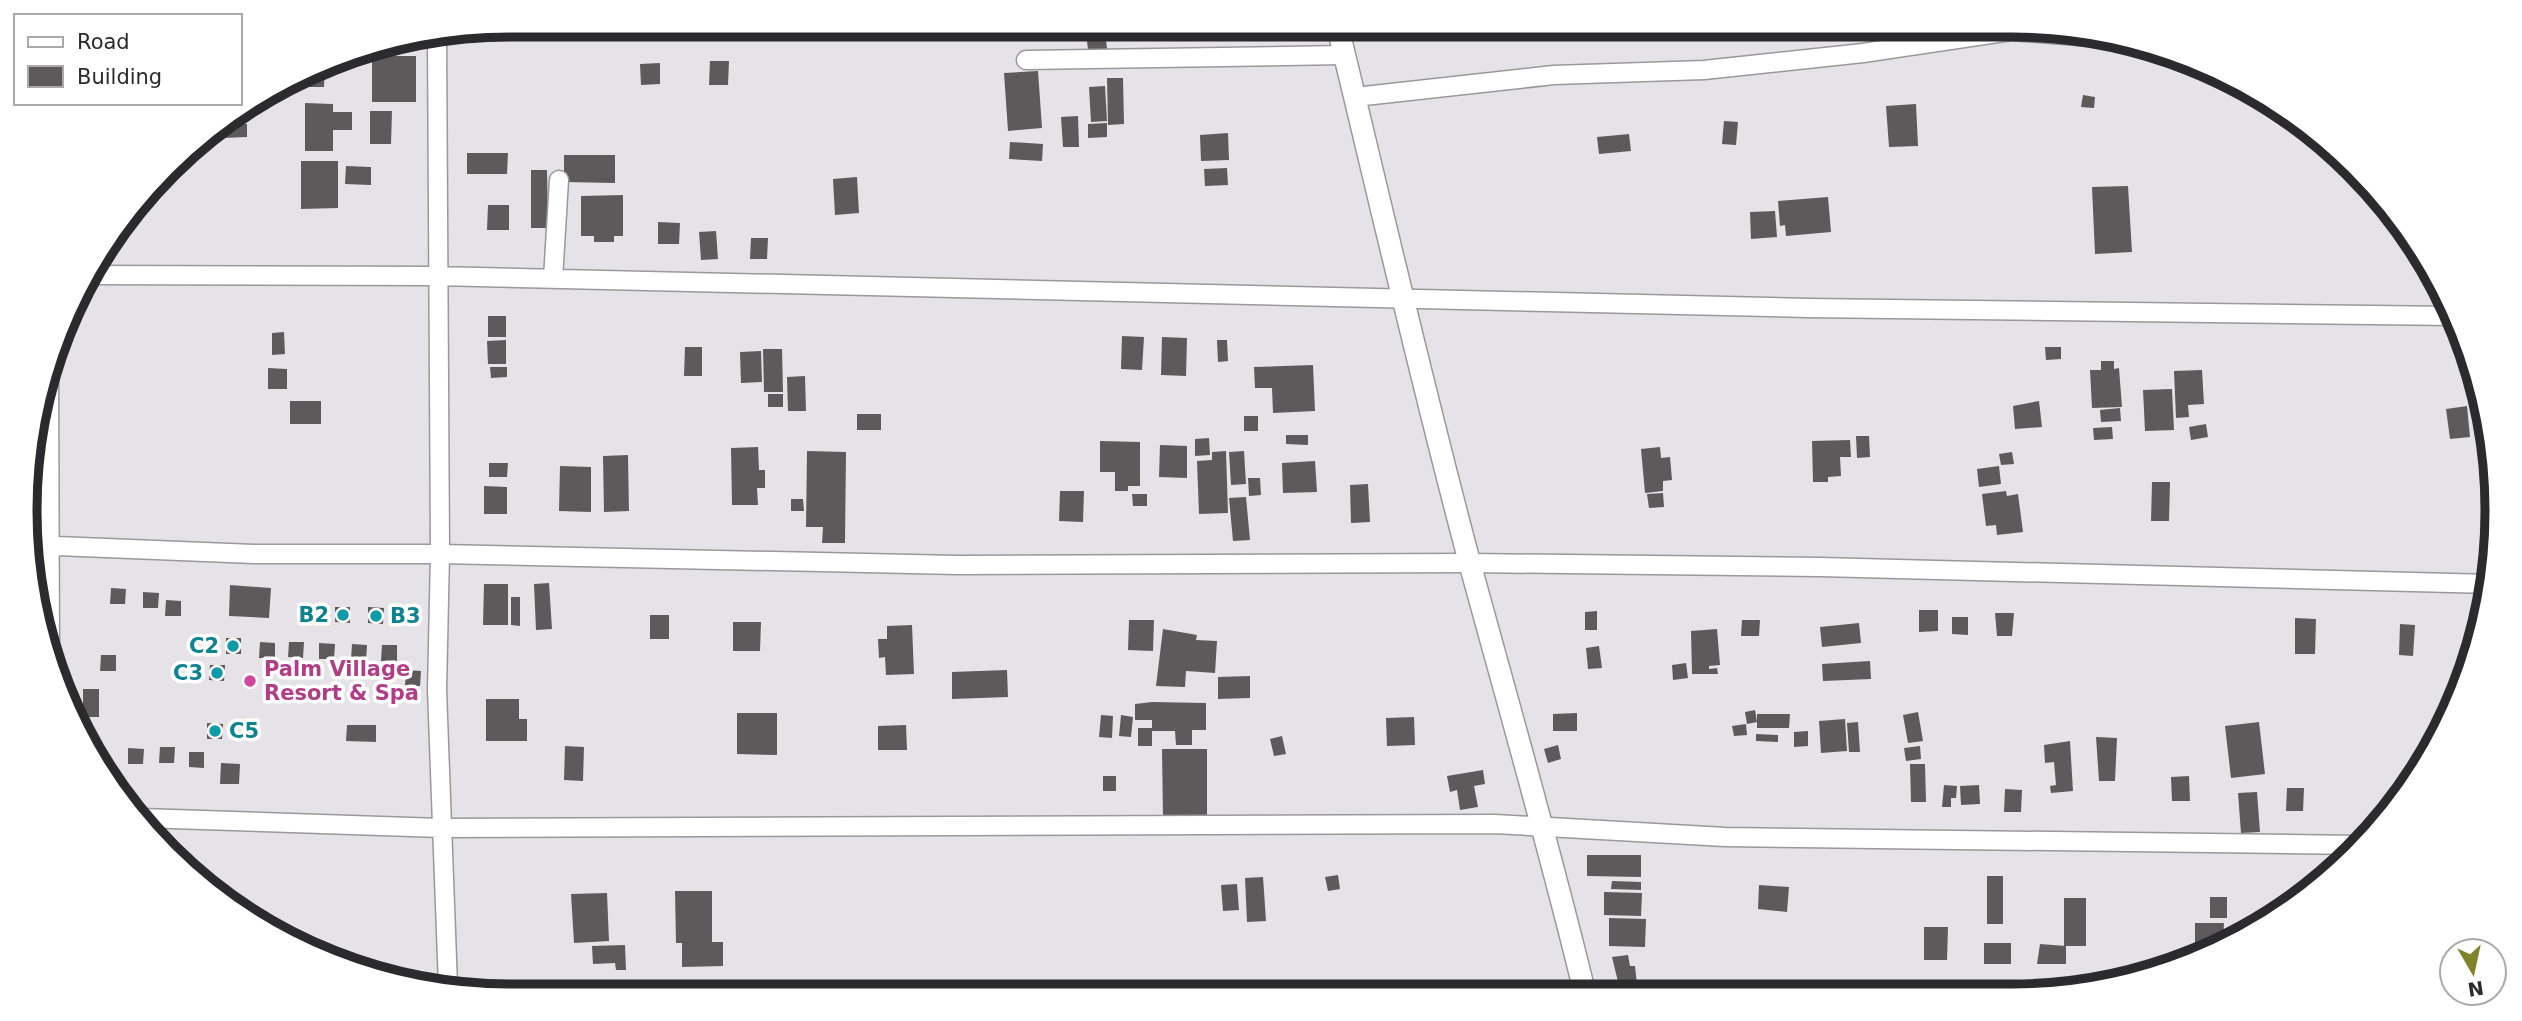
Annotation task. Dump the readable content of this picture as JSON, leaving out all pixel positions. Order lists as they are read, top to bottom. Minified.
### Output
{"places":["B2","B3","C2","C3","Palm Village Resort & Spa","C5"],"legend":["Road","Building"],"north":"bottom"}
